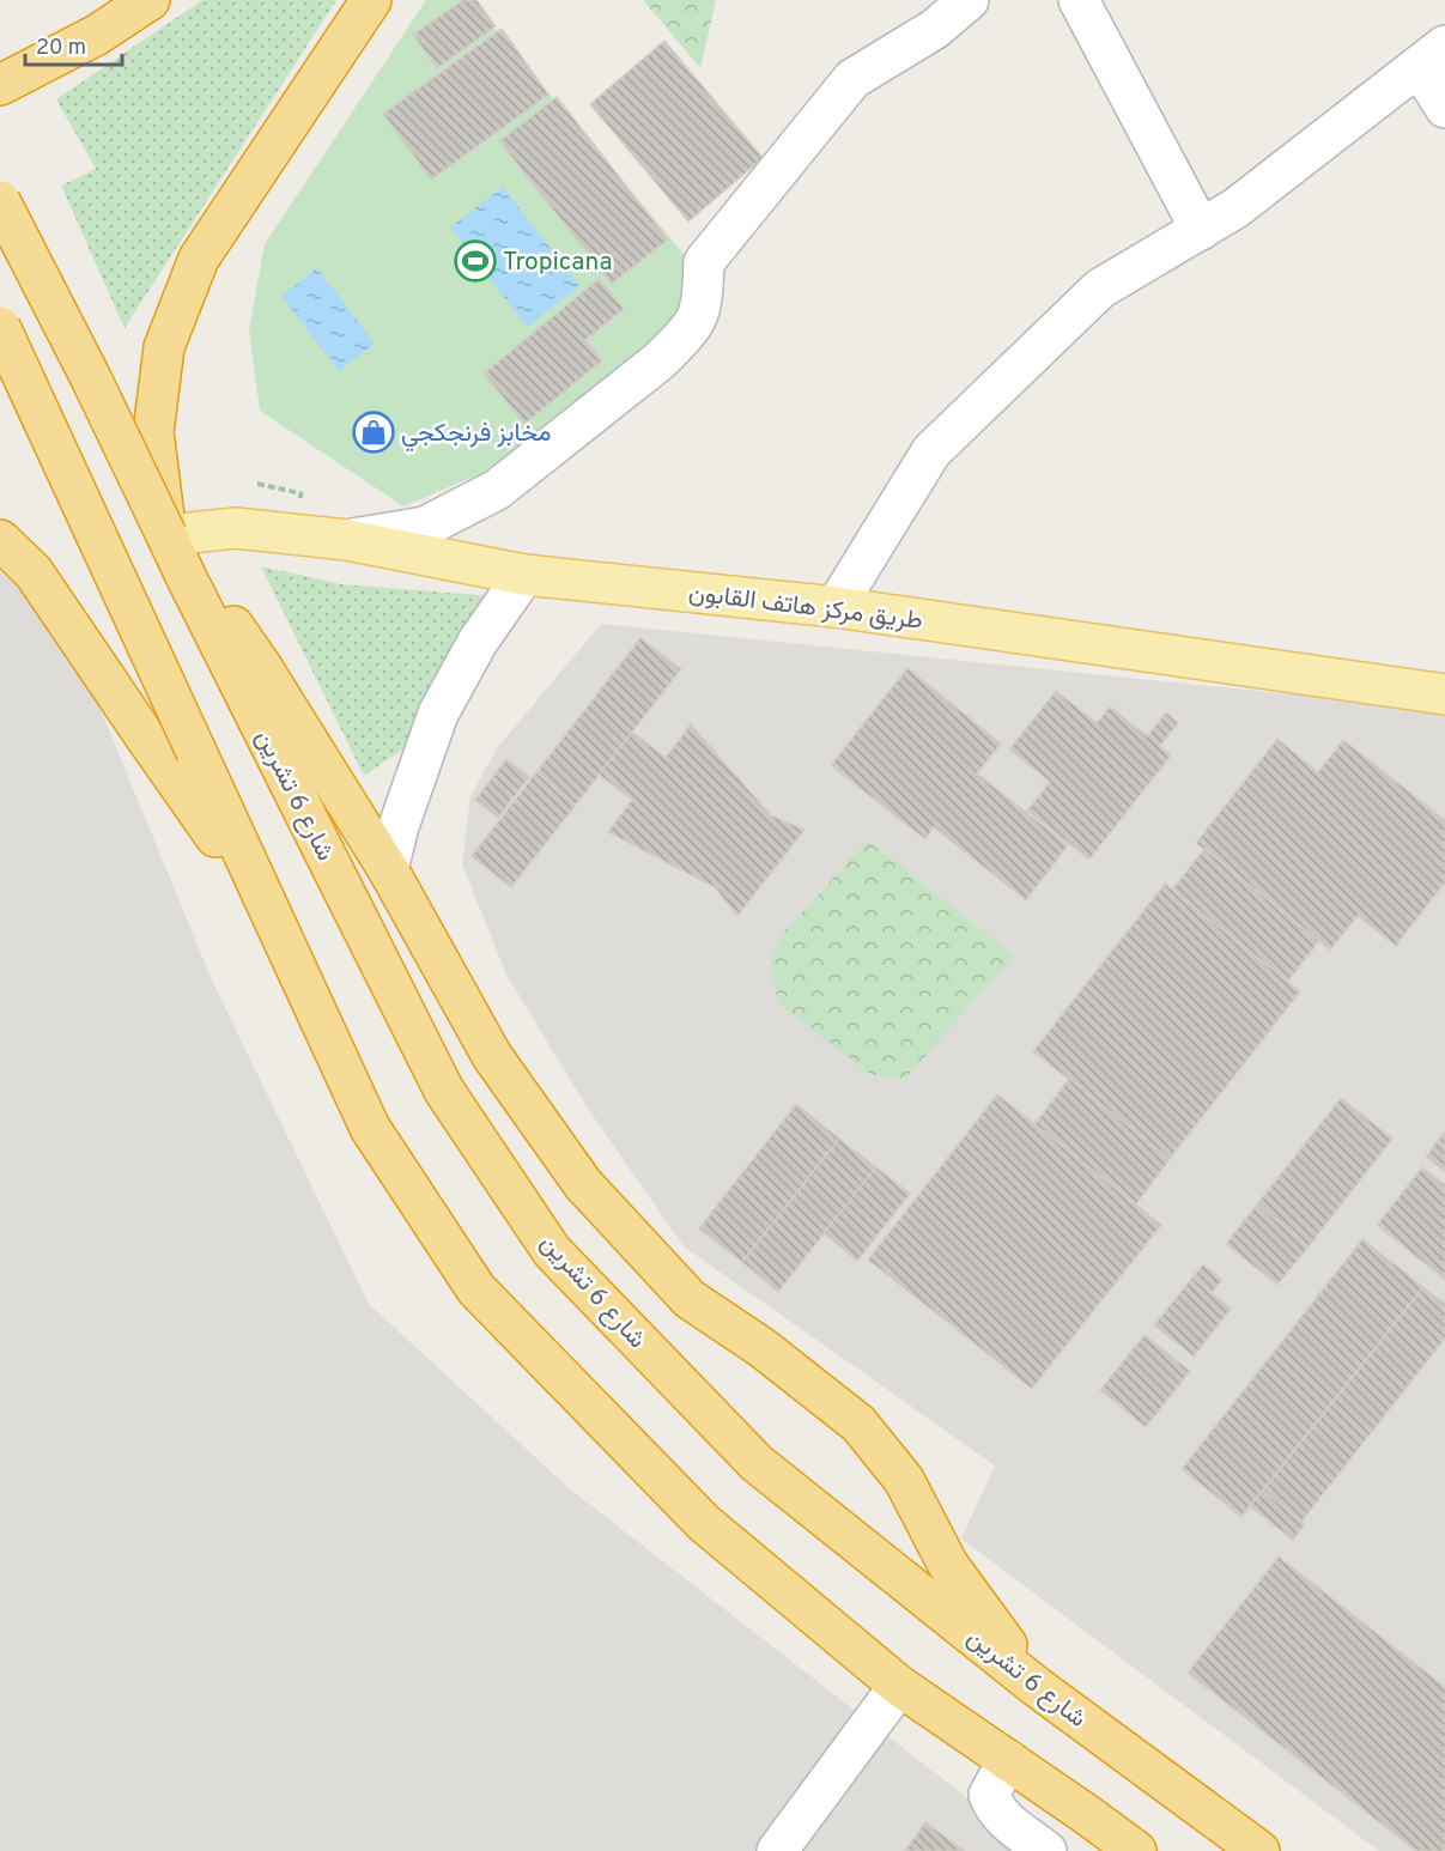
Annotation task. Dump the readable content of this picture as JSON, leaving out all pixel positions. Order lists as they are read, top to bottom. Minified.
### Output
{"streets":{"highway":["شارع 6 تشرين"],"main road":["طريق مركز هاتف القابون"]},"crossings":[["طريق مركز هاتف القابون","شارع 6 تشرين"]],"places":{"sports":["Tropicana"],"shop":["مخابز فرنجكجي"]},"scale_bar":"20 m"}
